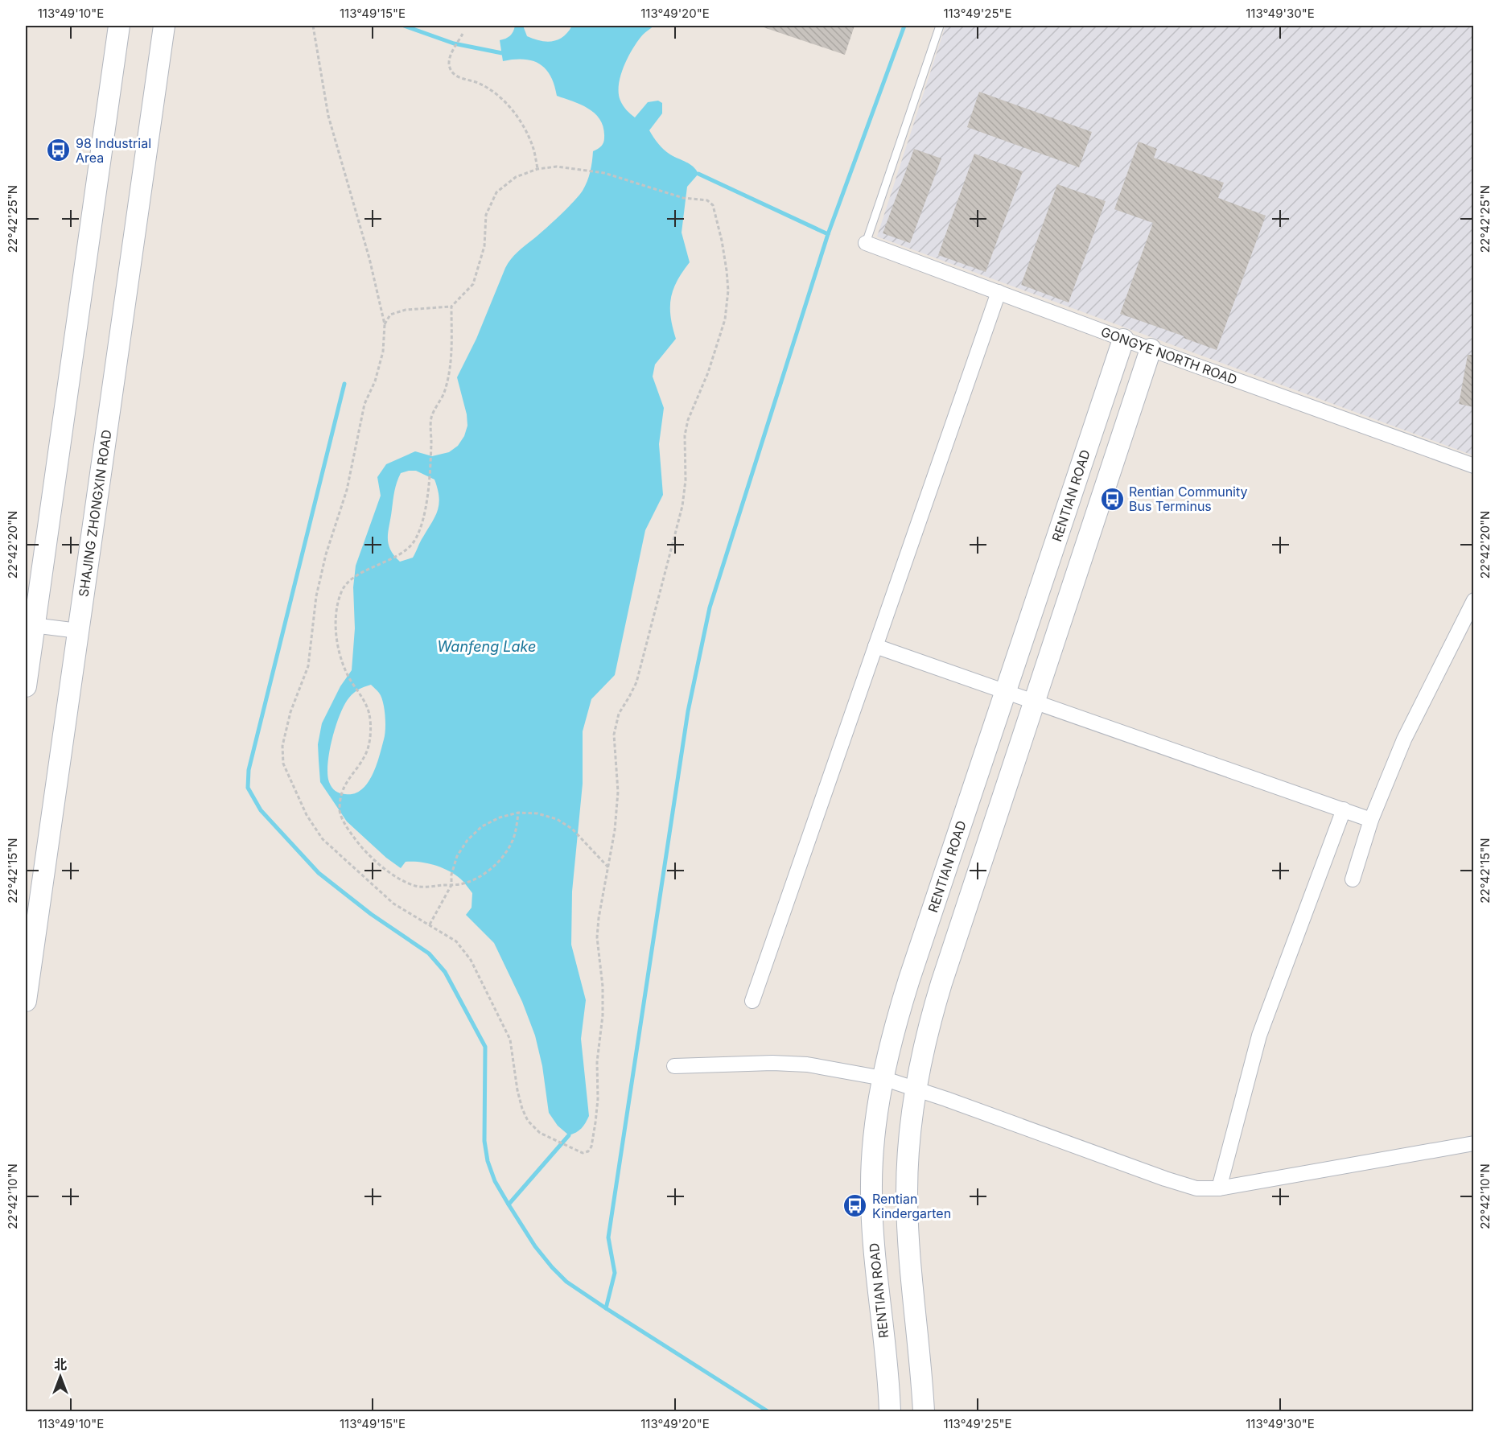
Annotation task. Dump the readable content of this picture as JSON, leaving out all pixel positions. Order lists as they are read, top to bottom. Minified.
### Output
{"streets":{"street":["GONGYE NORTH ROAD","RENTIAN ROAD","SHAJING ZHONGXIN ROAD"]},"crossings":[["GONGYE NORTH ROAD","RENTIAN ROAD"]],"water":["Wanfeng Lake"],"places":{"bus stop":["98 Industrial Area","Rentian Community Bus Terminus","Rentian Kindergarten"]},"north":"top","coordinates":["113°49'10\"E","113°49'15\"E","113°49'20\"E","113°49'25\"E","113°49'30\"E","22°42'25\"N","22°42'20\"N","22°42'15\"N","22°42'10\"N"]}
